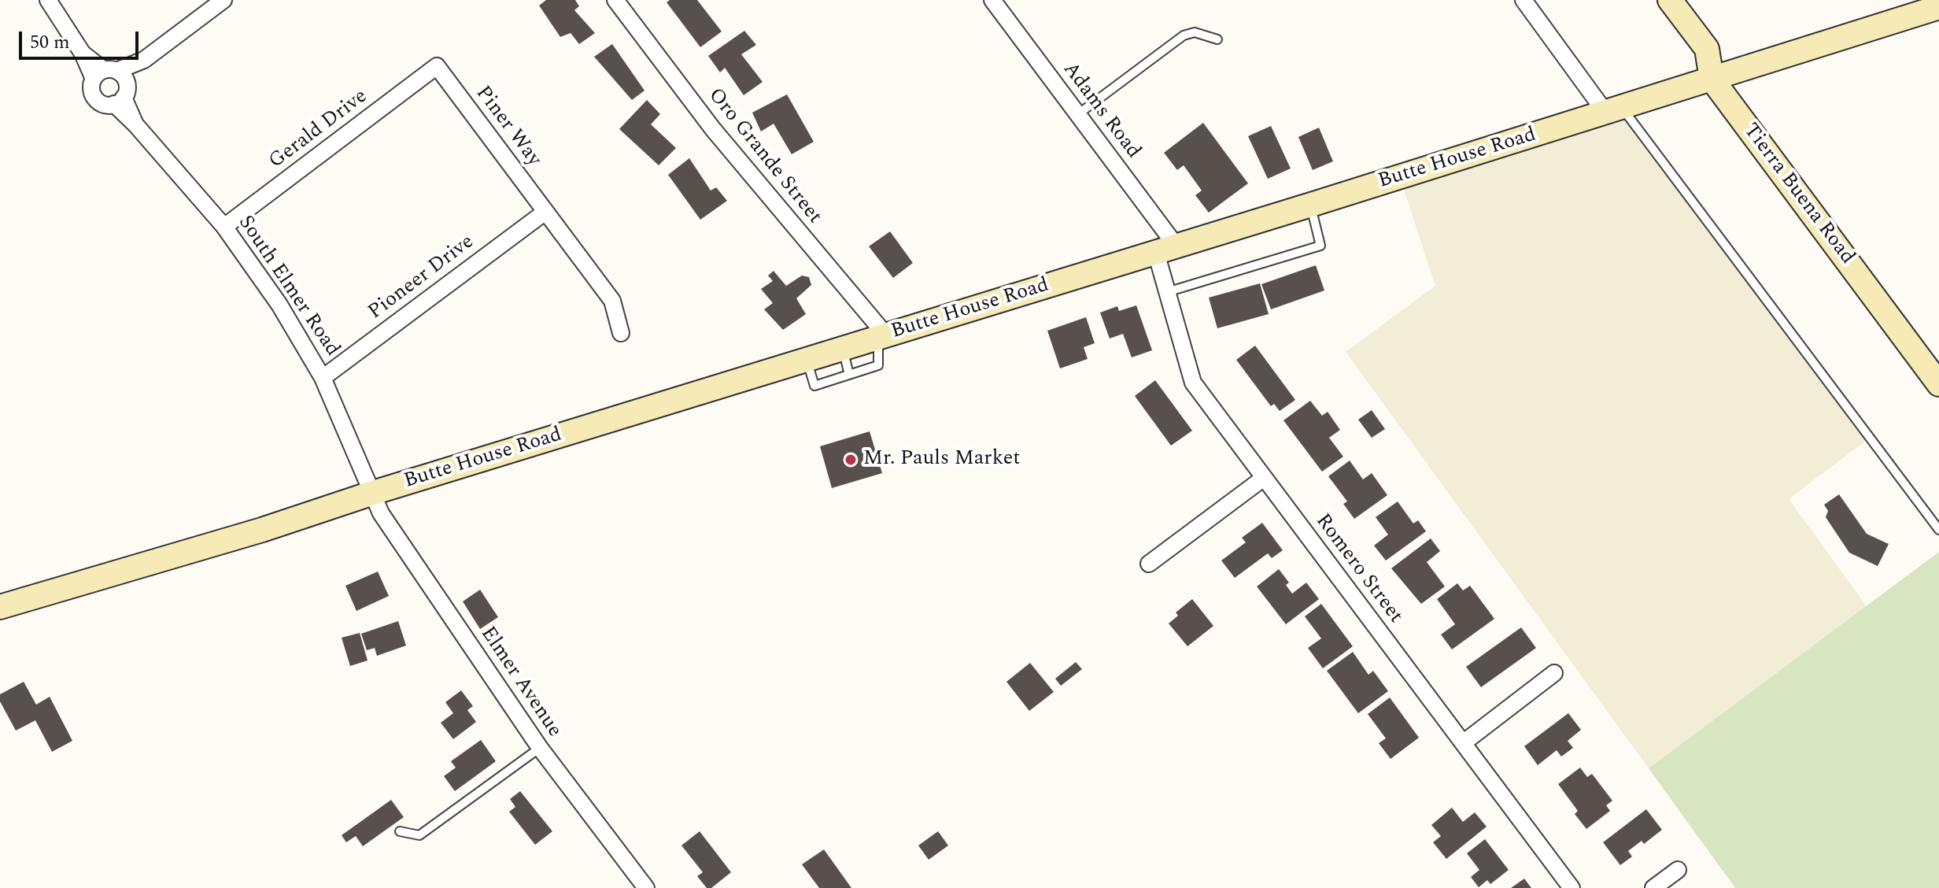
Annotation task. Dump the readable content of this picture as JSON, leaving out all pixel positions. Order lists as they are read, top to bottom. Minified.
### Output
{"streets":{"main road":["Butte House Road","Tierra Buena Road"],"street":["Adams Road","Piner Way","Gerald Drive","Oro Grande Street","Pioneer Drive","South Elmer Road","Romero Street","Elmer Avenue"]},"crossings":[["Adams Road","Butte House Road"],["Adams Road","Romero Street"],["Piner Way","Gerald Drive"],["Piner Way","Pioneer Drive"],["Gerald Drive","South Elmer Road"],["Oro Grande Street","Butte House Road"],["Butte House Road","Tierra Buena Road"],["Butte House Road","South Elmer Road"],["Butte House Road","Romero Street"],["Butte House Road","Elmer Avenue"],["Pioneer Drive","South Elmer Road"],["South Elmer Road","Elmer Avenue"]],"places":["Mr. Pauls Market"],"scale_bar":"50 m"}
